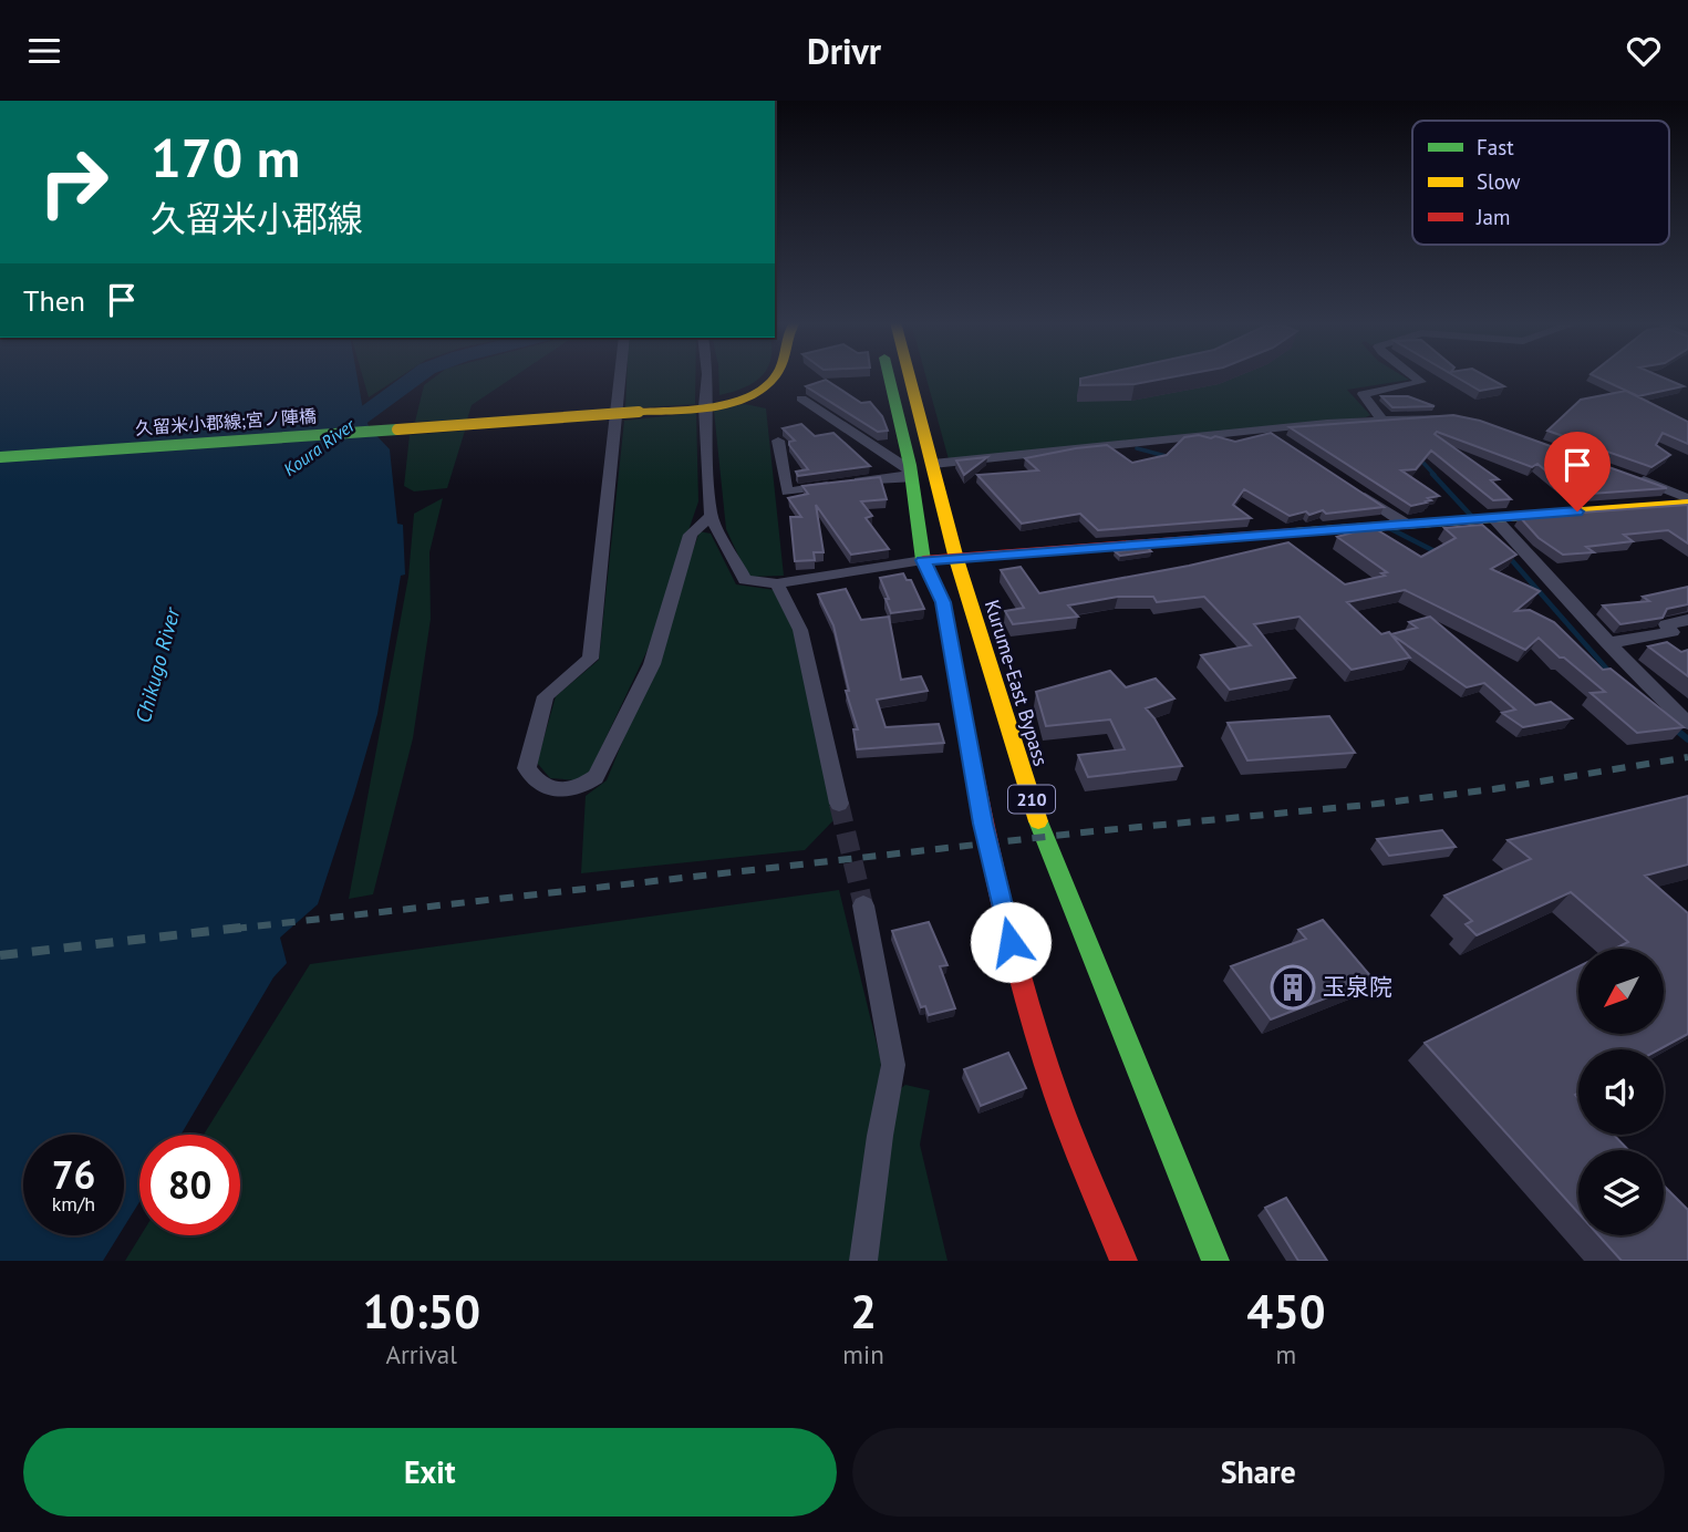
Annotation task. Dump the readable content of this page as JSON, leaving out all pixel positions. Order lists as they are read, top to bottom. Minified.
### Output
{"streets":{"main road":["久留米小郡線;宮ノ陣橋","Kurume-East Bypass","210"]},"water":["Koura River","Chikugo River"],"places":{"building":["玉泉院"]},"legend":["Fast","Slow","Jam"],"north":"bottom left","page":{"header":"Drivr","turn":["170 m","久留米小郡線"],"then":"Then","speed":"76 km/h","limit":"80","eta":["10:50","Arrival","2","min","450","m"],"buttons":["Exit","Share"]}}
